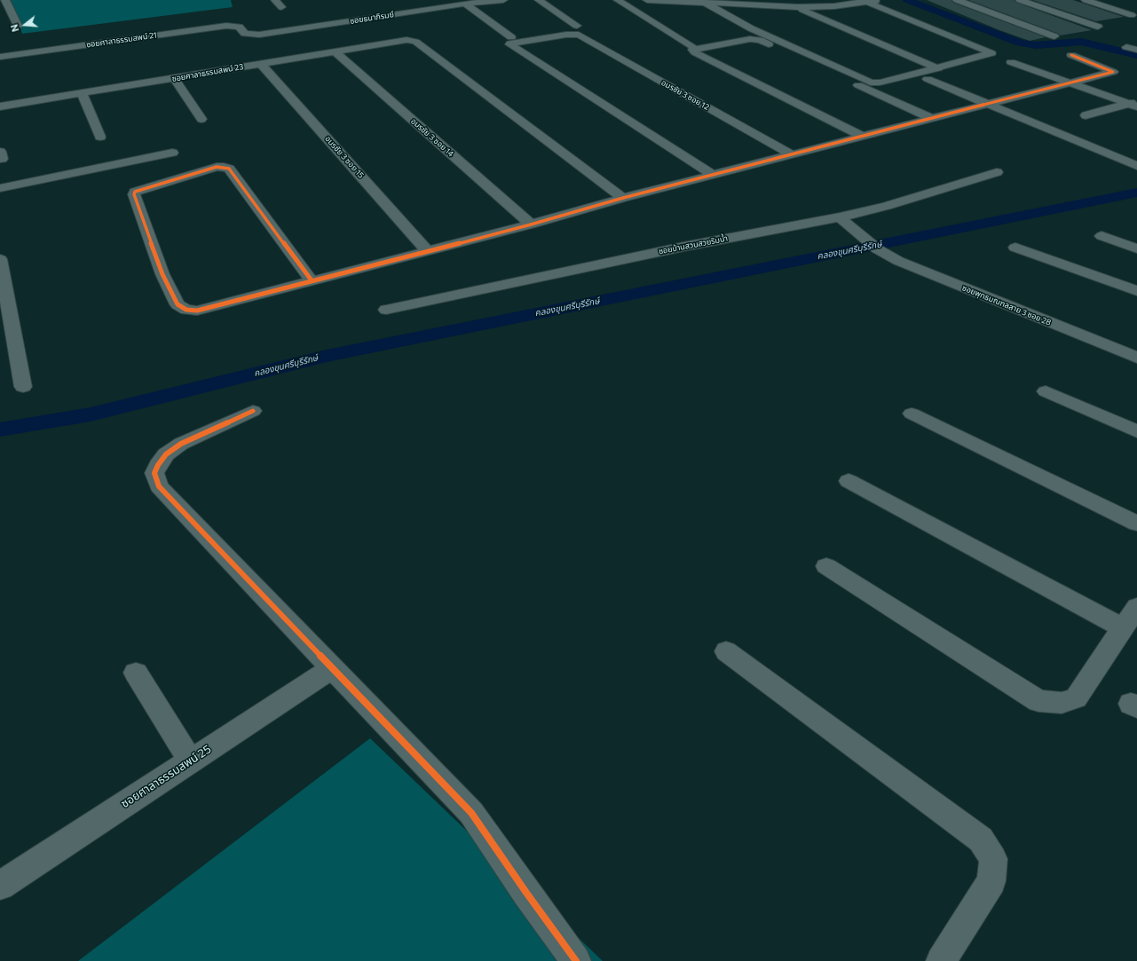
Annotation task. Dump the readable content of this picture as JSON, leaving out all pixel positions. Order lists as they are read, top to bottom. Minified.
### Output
{"streets":{"street":["ซอยธนาภิรมย์","ซอยศาลาธรรมสพน์ 21","ซอยศาลาธรรมสพน์ 23","อมรชัย 3 ซอย 12","อมรชัย 3 ซอย 14","อมรชัย 3 ซอย 15","ซอยบ้านสวนสวยริมน้ำ","ซอยพุทธมณฑลสาย 3 ซอย 28","ซอยศาลาธรรมสพน์ 25"]},"crossings":[["ซอยธนาภิรมย์","ซอยศาลาธรรมสพน์ 21"],["ซอยศาลาธรรมสพน์ 23","อมรชัย 3 ซอย 14"],["ซอยศาลาธรรมสพน์ 23","อมรชัย 3 ซอย 15"],["ซอยบ้านสวนสวยริมน้ำ","ซอยพุทธมณฑลสาย 3 ซอย 28"]],"water":["คลองขุนศรีบุรีรักษ์"],"north":"left"}
